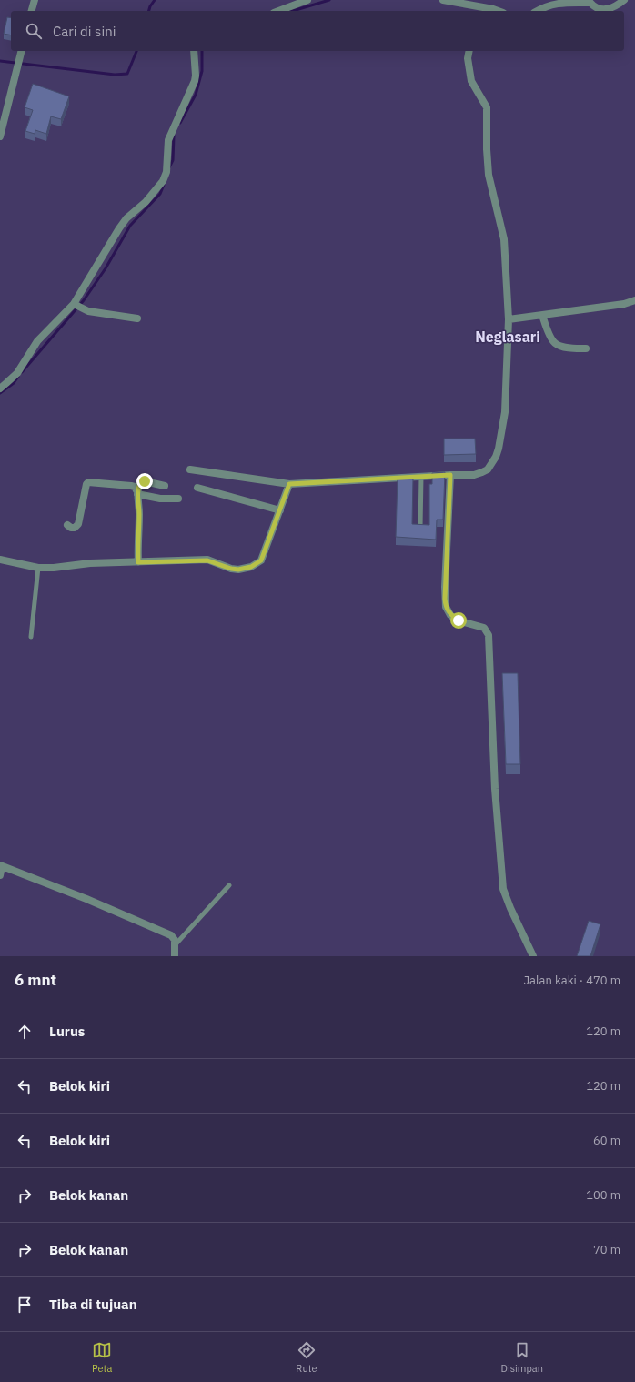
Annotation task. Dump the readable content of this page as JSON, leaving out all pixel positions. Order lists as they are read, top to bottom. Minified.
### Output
{"districts":["Neglasari"],"page":{"search":"Cari di sini","heading":["6 mnt","Jalan kaki · 470 m"],"list":[["Lurus","120 m"],["Belok kiri","120 m"],["Belok kiri","60 m"],["Belok kanan","100 m"],["Belok kanan","70 m"],"Tiba di tujuan"],"nav":["Peta","Rute","Disimpan"]}}
